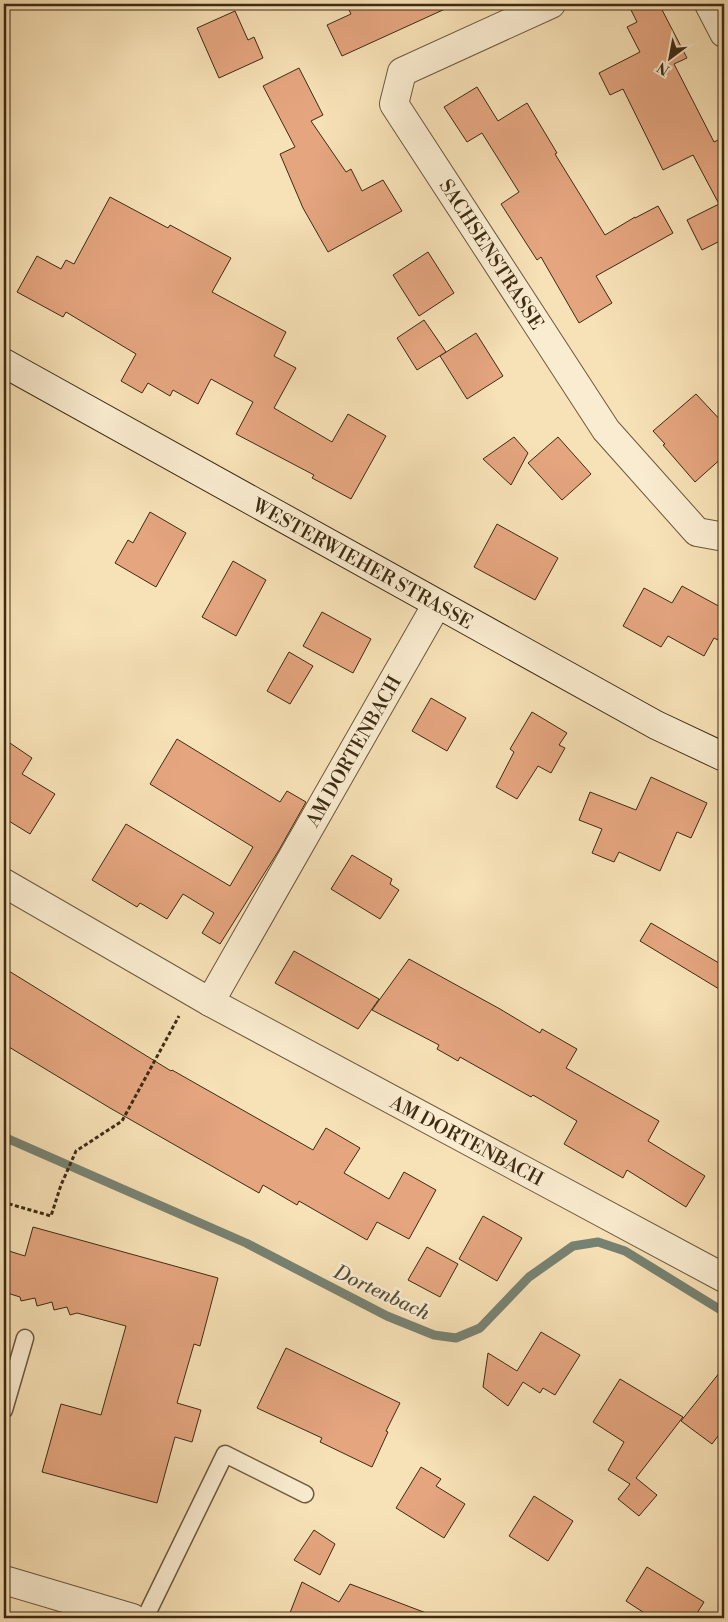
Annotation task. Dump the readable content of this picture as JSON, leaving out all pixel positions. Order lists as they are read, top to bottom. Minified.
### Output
{"streets":{"street":["SACHSENSTRASSE","WESTERWIEHER STRASSE","AM DORTENBACH"]},"crossings":[["WESTERWIEHER STRASSE","AM DORTENBACH"]],"water":["Dortenbach"],"north":"bottom left"}
